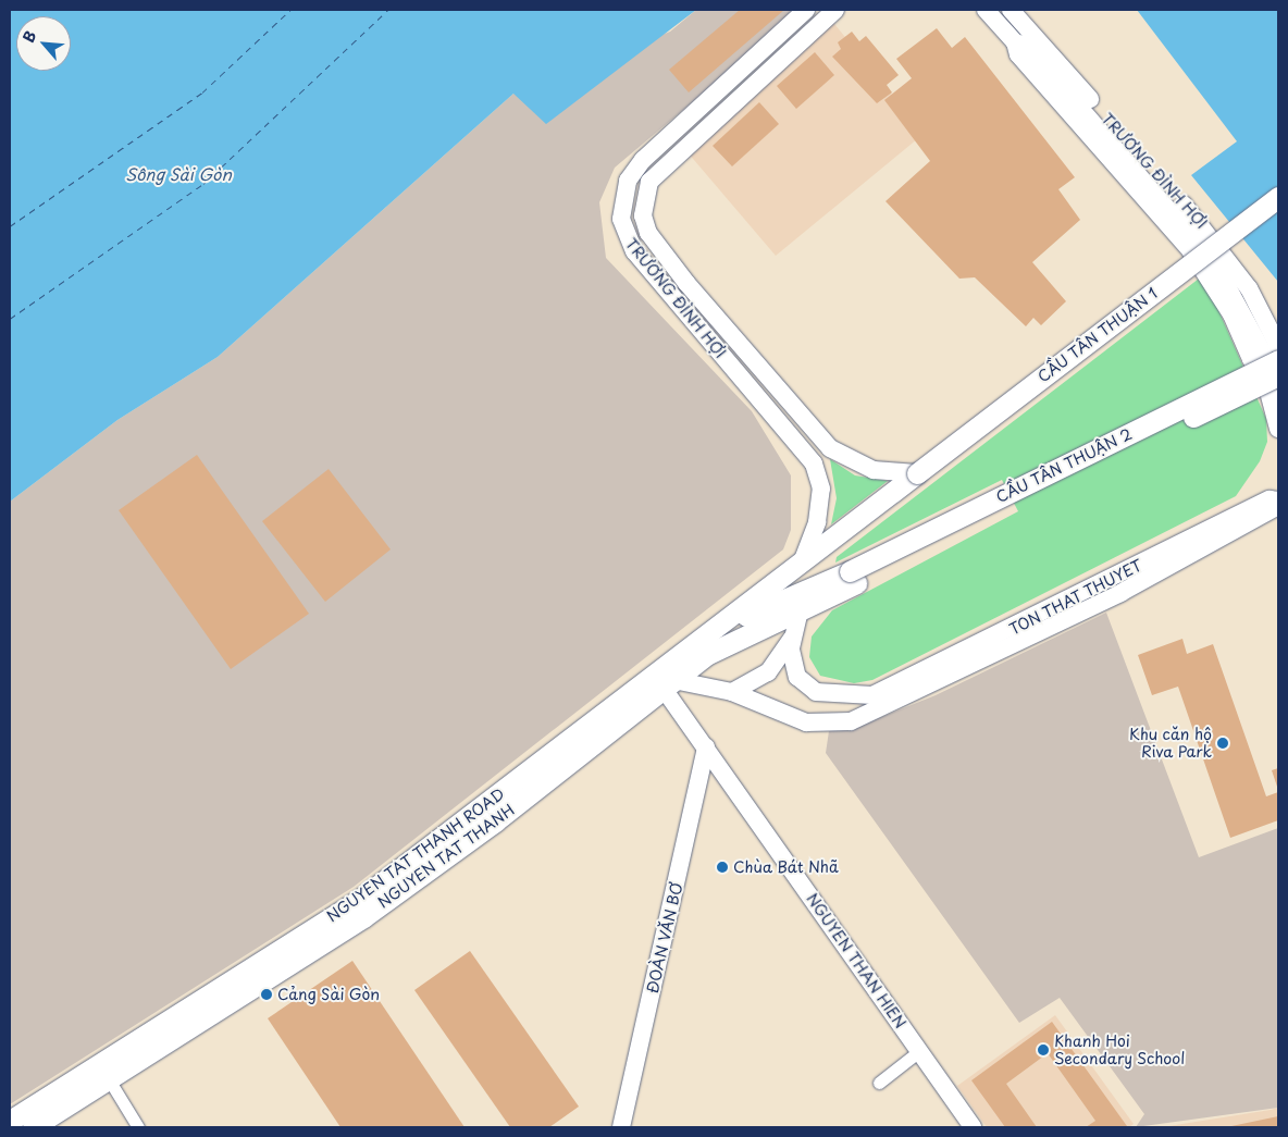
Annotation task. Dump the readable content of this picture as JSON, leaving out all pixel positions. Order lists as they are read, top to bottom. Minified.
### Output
{"streets":{"main road":["TRƯƠNG ĐÌNH HỢI","CẦU TÂN THUẬN 1","CẦU TÂN THUẬN 2","TON THAT THUYET","NGUYEN TAT THANH ROAD","NGUYEN TAT THANH","ĐOÀN VĂN BƠ","NGUYEN THAN HIEN"]},"crossings":[["TRƯƠNG ĐÌNH HỢI","CẦU TÂN THUẬN 1"],["TRƯƠNG ĐÌNH HỢI","CẦU TÂN THUẬN 2"],["TRƯƠNG ĐÌNH HỢI","NGUYEN TAT THANH ROAD"],["CẦU TÂN THUẬN 1","NGUYEN TAT THANH ROAD"],["CẦU TÂN THUẬN 2","NGUYEN TAT THANH"],["NGUYEN TAT THANH","NGUYEN THAN HIEN"],["ĐOÀN VĂN BƠ","NGUYEN THAN HIEN"]],"water":["Sông Sài Gòn"],"places":["Khu căn hộ Riva Park","Chùa Bát Nhã","Cảng Sài Gòn","Khanh Hoi Secondary School"],"north":"top left"}
